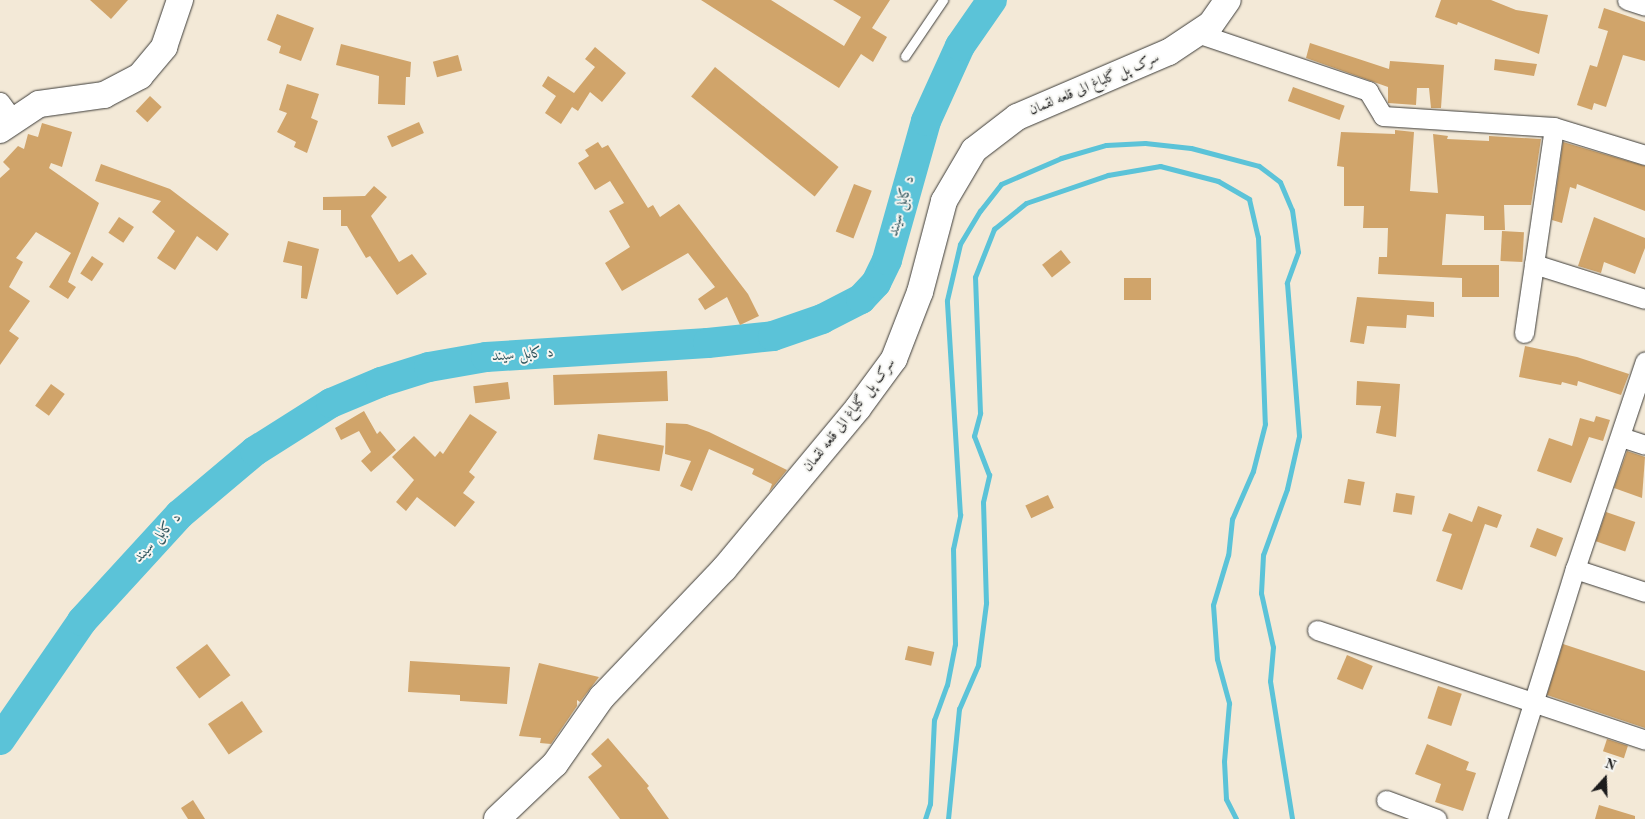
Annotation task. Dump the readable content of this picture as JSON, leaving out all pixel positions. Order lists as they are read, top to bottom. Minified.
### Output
{"streets":{"street":["سرک پل گلباغ الی قلعه لقمان"]},"water":["د کابل سيند"],"north":"top"}
